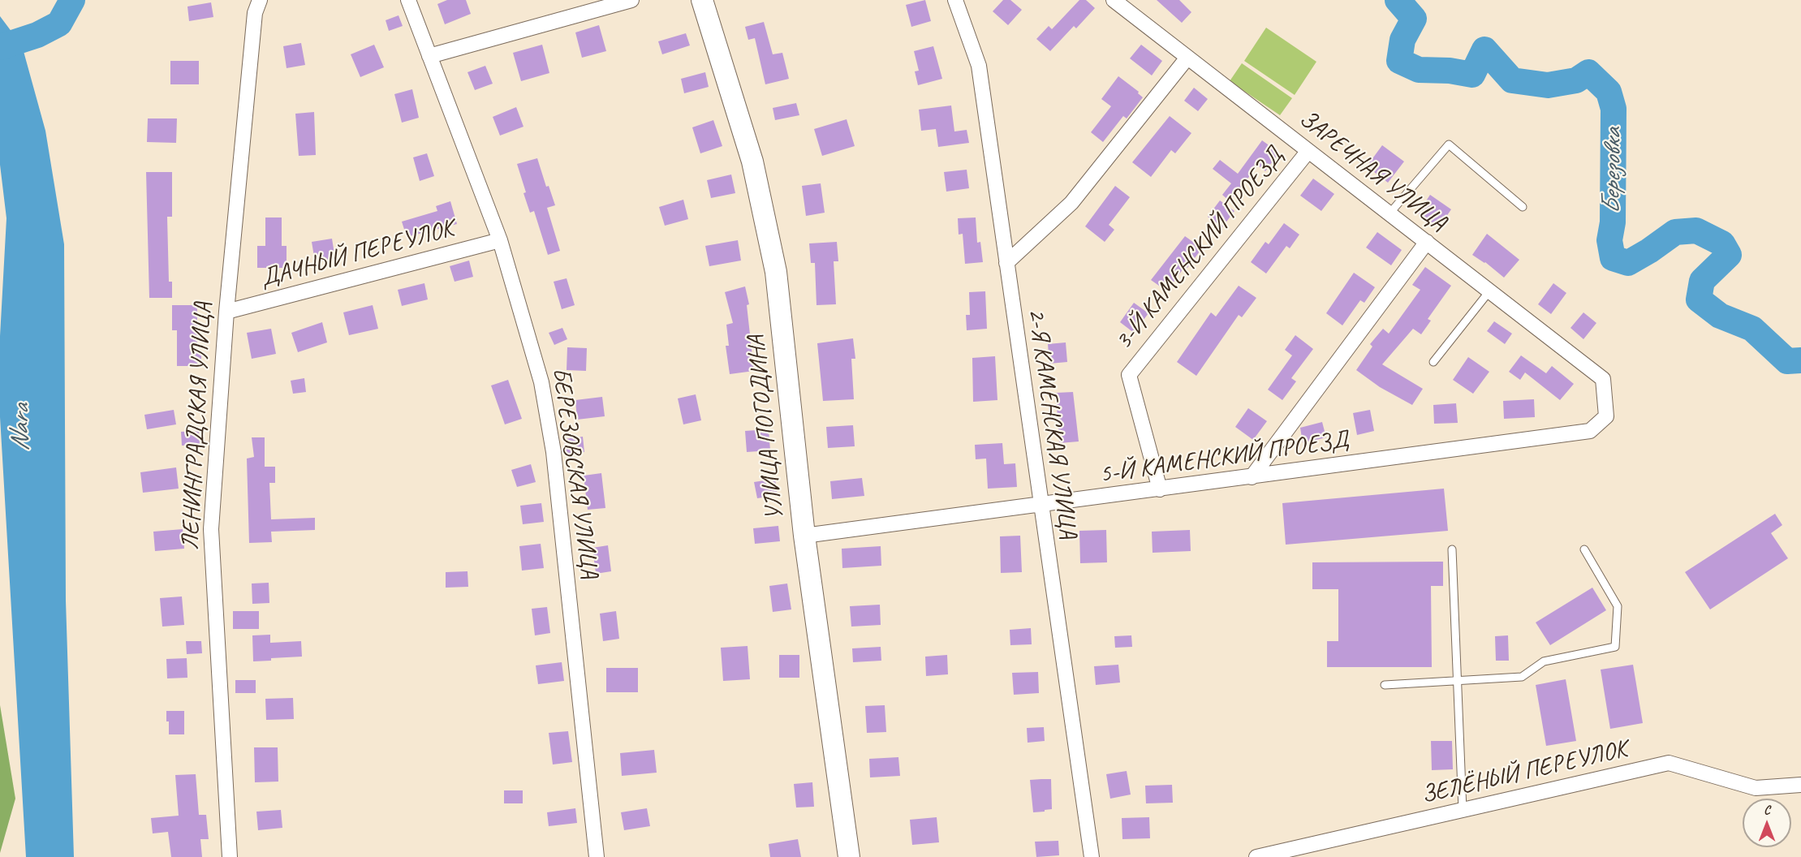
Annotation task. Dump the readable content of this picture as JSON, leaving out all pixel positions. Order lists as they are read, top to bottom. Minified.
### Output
{"streets":{"street":["ЗАРЕЧНАЯ УЛИЦА","3-Й КАМЕНСКИЙ ПРОЕЗД","ДАЧНЫЙ ПЕРЕУЛОК","2-Я КАМЕНСКАЯ УЛИЦА","ЛЕНИНГРАДСКАЯ УЛИЦА","УЛИЦА ПОГОДИНА","5-Й КАМЕНСКИЙ ПРОЕЗД","БЕРЕЗОВСКАЯ УЛИЦА","ЗЕЛЁНЫЙ ПЕРЕУЛОК"]},"crossings":[["ЗАРЕЧНАЯ УЛИЦА","3-Й КАМЕНСКИЙ ПРОЕЗД"],["ЗАРЕЧНАЯ УЛИЦА","5-Й КАМЕНСКИЙ ПРОЕЗД"],["3-Й КАМЕНСКИЙ ПРОЕЗД","5-Й КАМЕНСКИЙ ПРОЕЗД"],["ДАЧНЫЙ ПЕРЕУЛОК","ЛЕНИНГРАДСКАЯ УЛИЦА"],["ДАЧНЫЙ ПЕРЕУЛОК","БЕРЕЗОВСКАЯ УЛИЦА"],["2-Я КАМЕНСКАЯ УЛИЦА","5-Й КАМЕНСКИЙ ПРОЕЗД"],["УЛИЦА ПОГОДИНА","5-Й КАМЕНСКИЙ ПРОЕЗД"]],"water":["Березовка","Nara"],"north":"top"}
